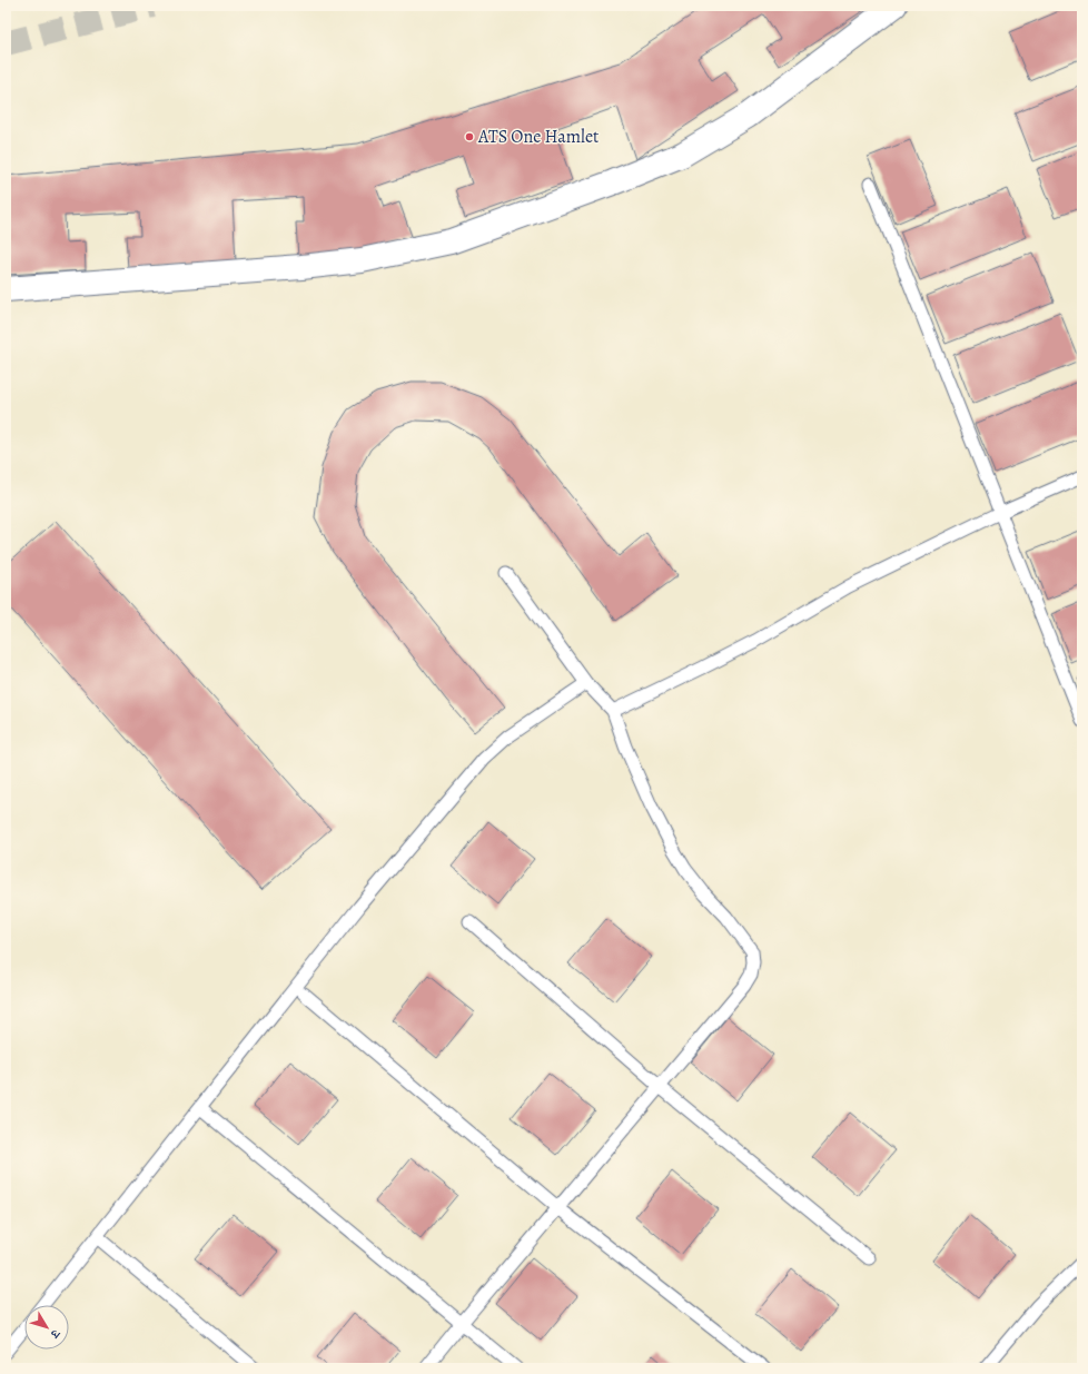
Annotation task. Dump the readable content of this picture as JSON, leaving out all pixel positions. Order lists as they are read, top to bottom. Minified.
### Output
{"places":["ATS One Hamlet"],"north":"bottom right"}
